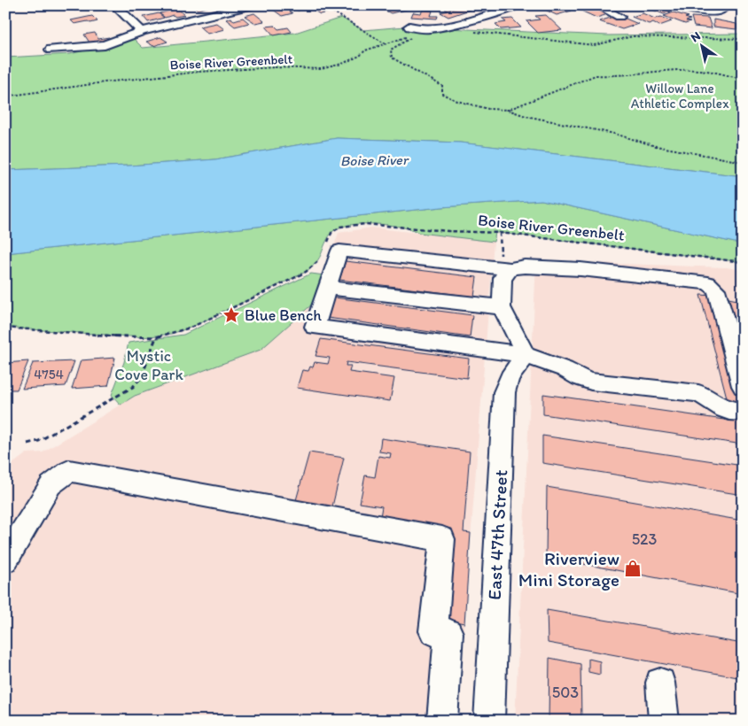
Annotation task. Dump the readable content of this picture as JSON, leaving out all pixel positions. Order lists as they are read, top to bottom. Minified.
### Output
{"streets":{"street":["East 47th Street"],"path":["Boise River Greenbelt"]},"water":["Boise River"],"parks":["Willow Lane Athletic Complex","Mystic Cove Park"],"places":{"place":["Blue Bench"],"shop":["Riverview Mini Storage"]},"house_numbers":["4754","523","503"],"north":"top left"}
